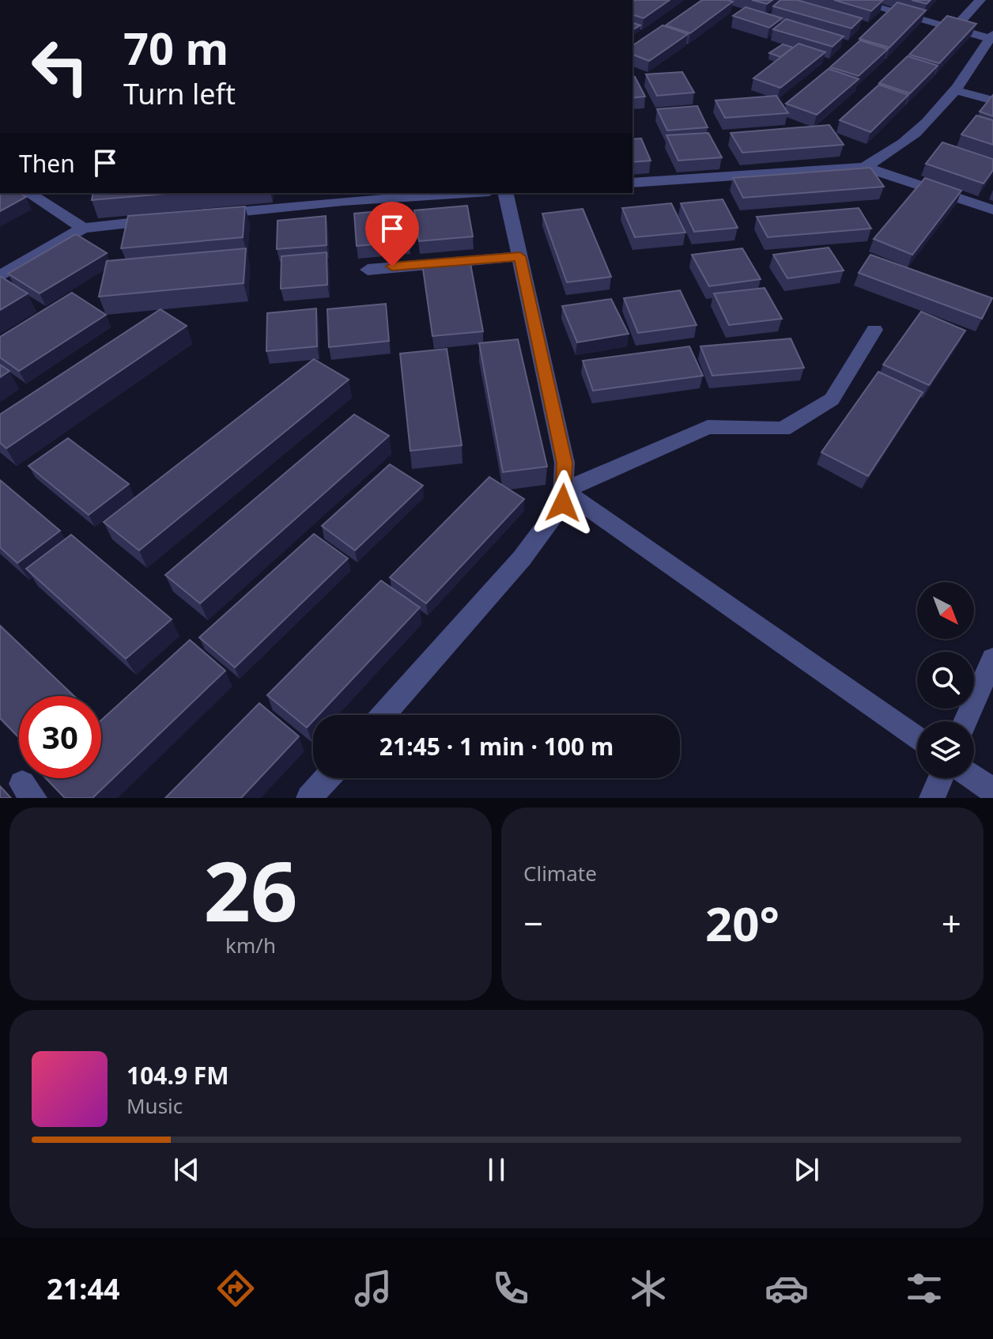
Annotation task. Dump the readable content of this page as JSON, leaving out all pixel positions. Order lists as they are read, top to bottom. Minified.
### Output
{"north":"bottom right","page":{"turn":["70 m","Turn left"],"then":"Then","limit":"30","trip":"21:45 · 1 min · 100 m","tile":[["26","km/h"],"Climate"],"heat":["−","20°","+"],"song":["104.9 FM","Music"],"tabs":"21:44"}}
